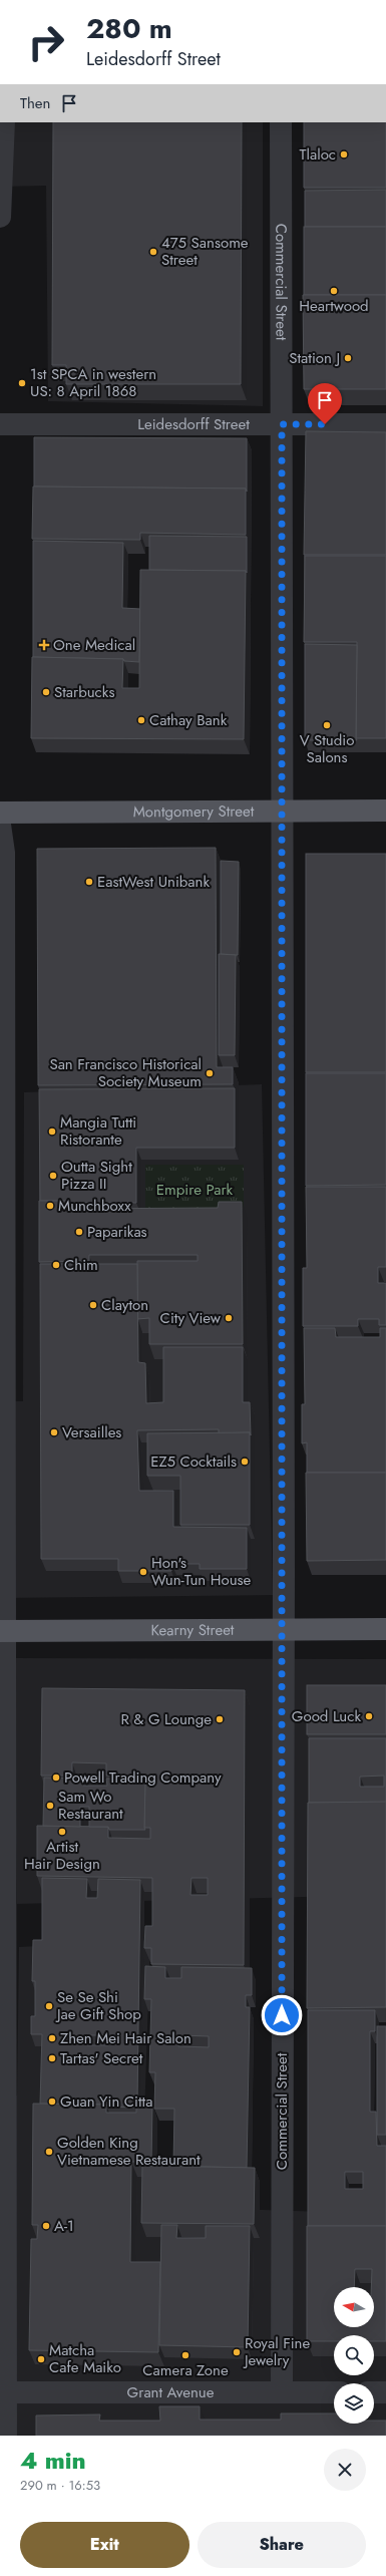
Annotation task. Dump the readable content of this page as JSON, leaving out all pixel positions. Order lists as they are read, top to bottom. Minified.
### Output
{"streets":{"main road":["Montgomery Street","Kearny Street"],"street":["Commercial Street","Leidesdorff Street","Grant Avenue"]},"crossings":[["Commercial Street","Leidesdorff Street"],["Commercial Street","Montgomery Street"],["Commercial Street","Kearny Street"],["Commercial Street","Grant Avenue"]],"parks":["Empire Park"],"places":{"other":["Tlaloc","475 Sansome Street","Heartwood","Station J","1st SPCA in western US: 8 April 1868","Starbucks","Cathay Bank","V Studio Salons","EastWest Unibank","San Francisco Historical Society Museum","Mangia Tutti Ristorante","Outta Sight Pizza II","Munchboxx","Paparikas","Chim","Clayton","City View","Versailles","EZ5 Cocktails","Hon's Wun-Tun House","Good Luck","R & G Lounge","Powell Trading Company","Sam Wo Restaurant","Artist Hair Design","Se Se Shi Jae Gift Shop","Zhen Mei Hair Salon","Tartas' Secret","Guan Yin Citta","Golden King Vietnamese Restaurant","A-1","Royal Fine Jewelry","Camera Zone","Matcha Cafe Maiko"],"health":["One Medical"]},"north":"left","page":{"turn":["280 m","Leidesdorff Street"],"then":"Then","heading":["4 min","290 m · 16:53"],"buttons":["Exit","Share"]}}
